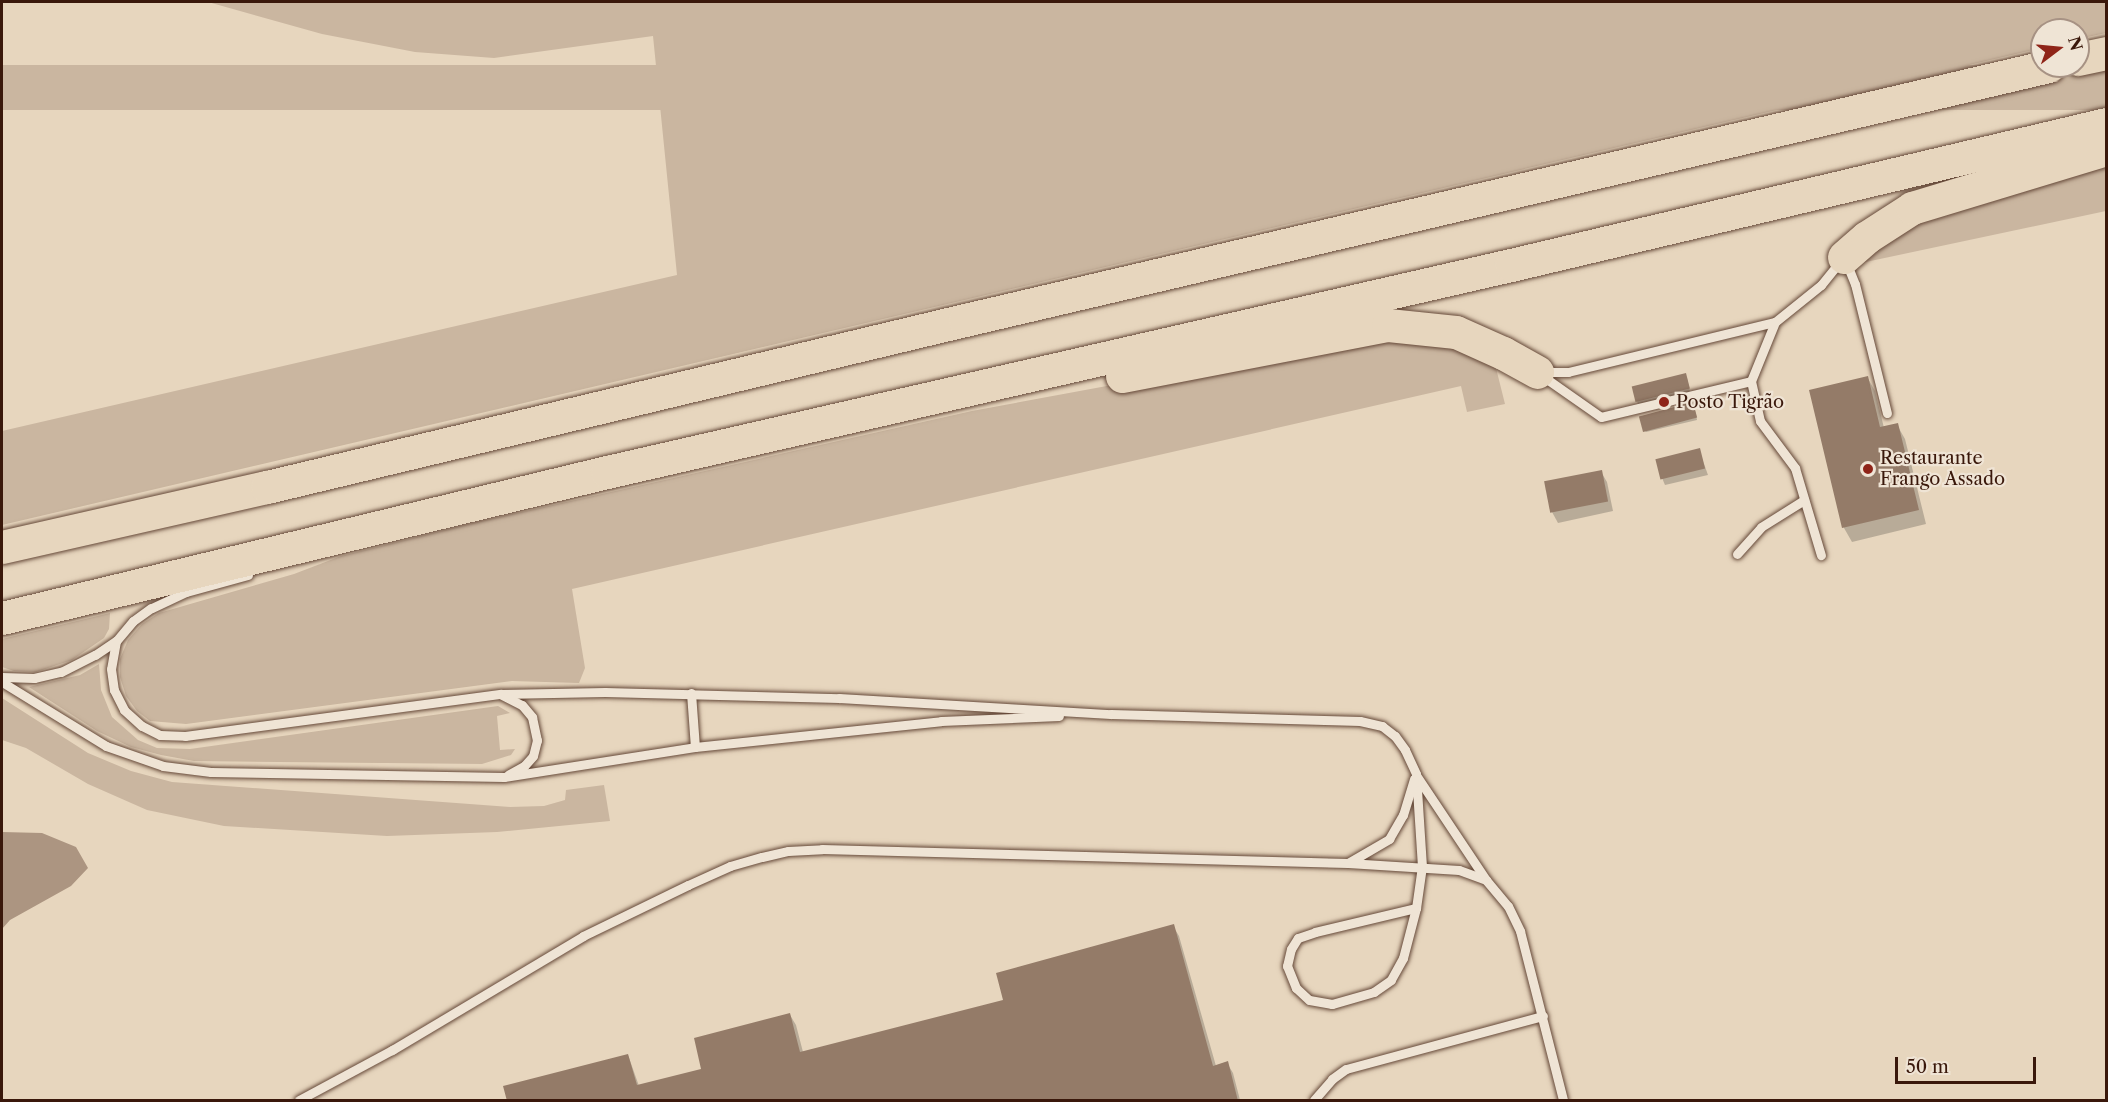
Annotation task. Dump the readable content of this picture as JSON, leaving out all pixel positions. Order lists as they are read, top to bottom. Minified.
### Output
{"places":["Posto Tigrão","Restaurante Frango Assado"],"scale_bar":"50 m","north":"right"}
